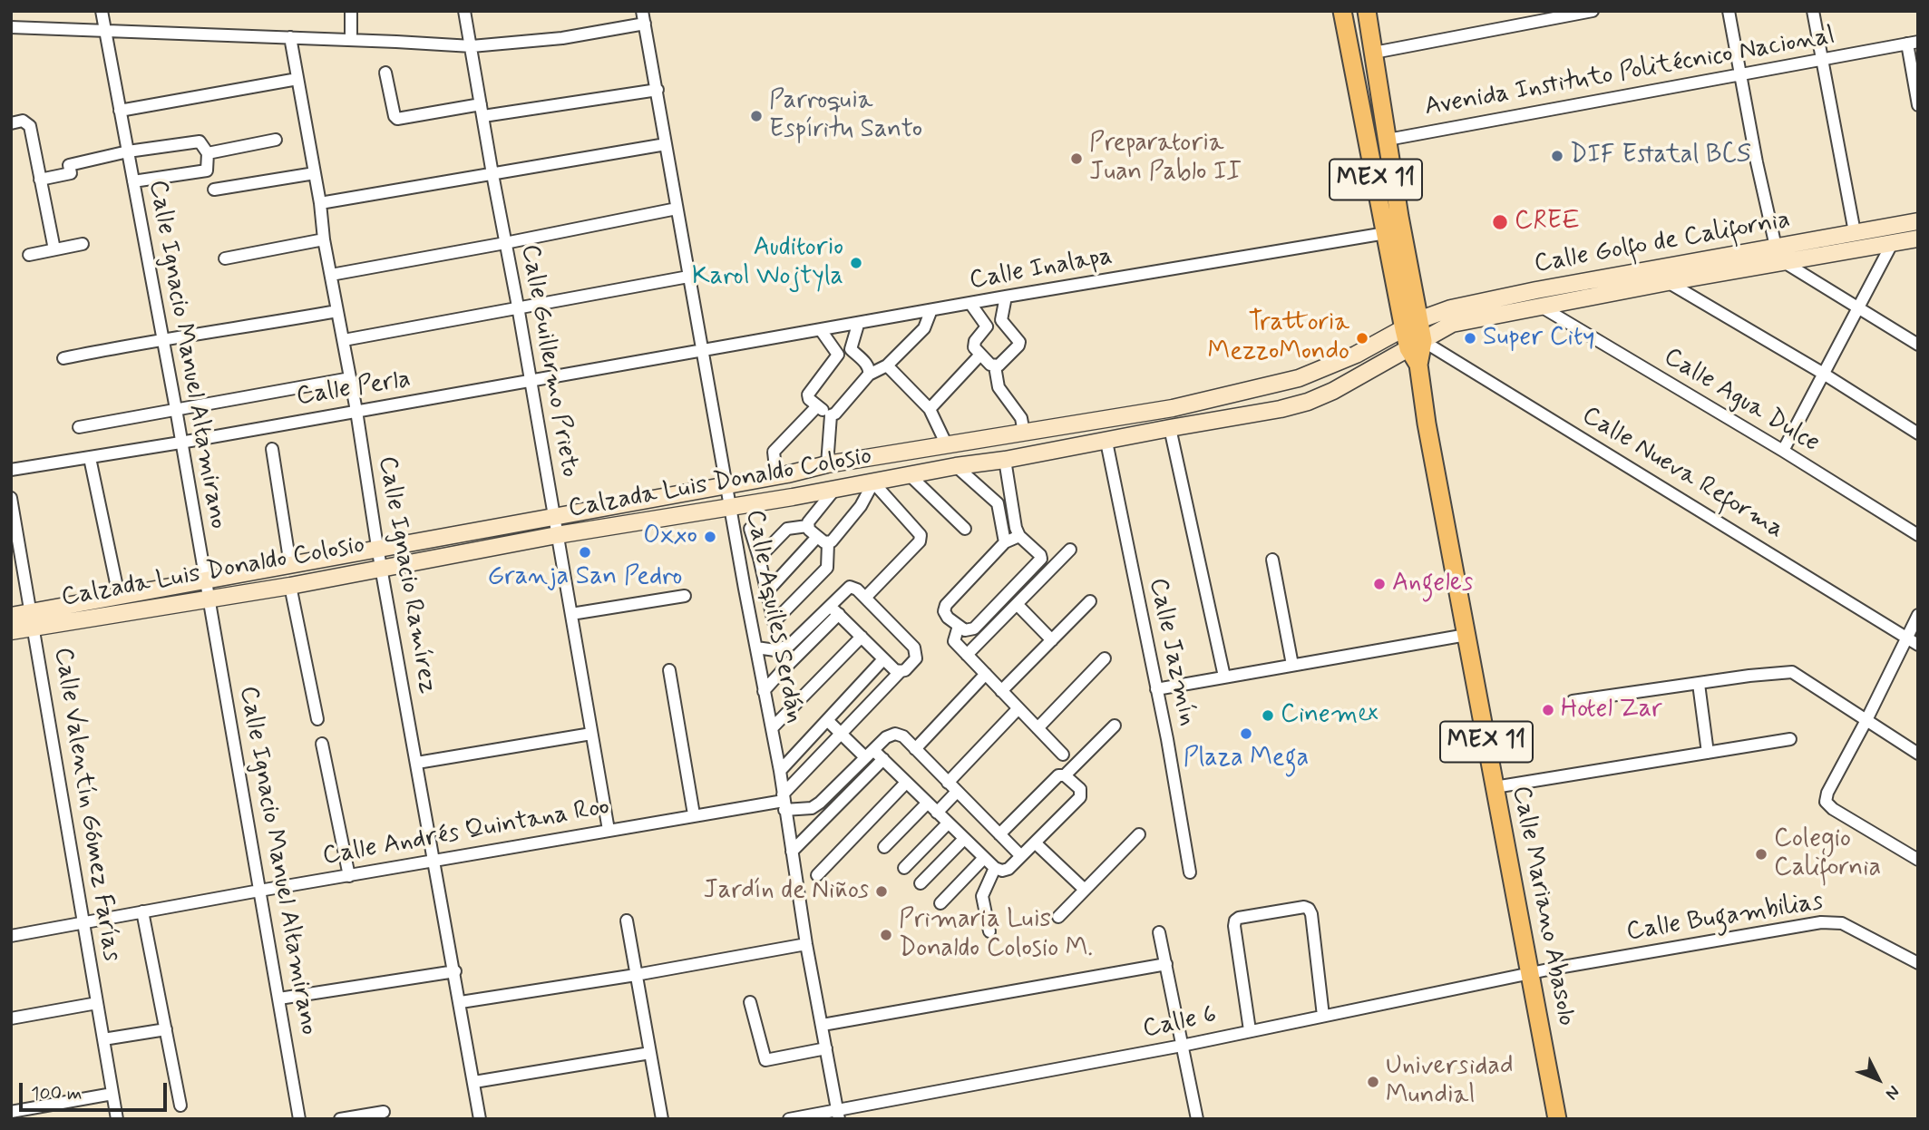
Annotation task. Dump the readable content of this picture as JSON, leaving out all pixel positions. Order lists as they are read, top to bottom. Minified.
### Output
{"streets":{"main road":["MEX 11","Calle Golfo de California","Calzada Luis Donaldo Colosio","Calle Mariano Abasolo"],"street":["Avenida Instituto Politécnico Nacional","Calle Inalapa","Calle Ignacio Manuel Altamirano","Calle Guillermo Prieto","Calle Perla","Calle Agua Dulce","Calle Nueva Reforma","Calle Ignacio Ramírez","Calle Aquiles Serdán","Calle Jazmín","Calle Valentín Gómez Farías","Calle Andrés Quintana Roo","Calle Bugambilias","Calle 6"]},"crossings":[["Avenida Instituto Politécnico Nacional","MEX 11"],["MEX 11","Calle Golfo de California"],["MEX 11","Calle Inalapa"],["MEX 11","Calle Nueva Reforma"],["MEX 11","Calzada Luis Donaldo Colosio"],["MEX 11","Calle Mariano Abasolo"],["Calle Golfo de California","Calle Agua Dulce"],["Calle Golfo de California","Calle Nueva Reforma"],["Calle Golfo de California","Calzada Luis Donaldo Colosio"],["Calle Golfo de California","Calle Mariano Abasolo"],["Calle Inalapa","Calle Perla"],["Calle Inalapa","Calle Aquiles Serdán"],["Calle Ignacio Manuel Altamirano","Calle Perla"],["Calle Ignacio Manuel Altamirano","Calzada Luis Donaldo Colosio"],["Calle Ignacio Manuel Altamirano","Calle Andrés Quintana Roo"],["Calle Guillermo Prieto","Calle Perla"],["Calle Guillermo Prieto","Calzada Luis Donaldo Colosio"],["Calle Guillermo Prieto","Calle Andrés Quintana Roo"],["Calle Perla","Calle Ignacio Ramírez"],["Calle Perla","Calle Aquiles Serdán"],["Calle Nueva Reforma","Calzada Luis Donaldo Colosio"],["Calle Nueva Reforma","Calle Mariano Abasolo"],["Calzada Luis Donaldo Colosio","Calle Ignacio Ramírez"],["Calzada Luis Donaldo Colosio","Calle Aquiles Serdán"],["Calzada Luis Donaldo Colosio","Calle Jazmín"],["Calzada Luis Donaldo Colosio","Calle Valentín Gómez Farías"],["Calzada Luis Donaldo Colosio","Calle Mariano Abasolo"],["Calle Ignacio Ramírez","Calle Andrés Quintana Roo"],["Calle Aquiles Serdán","Calle Andrés Quintana Roo"],["Calle Aquiles Serdán","Calle 6"],["Calle Valentín Gómez Farías","Calle Andrés Quintana Roo"],["Calle Mariano Abasolo","Calle Bugambilias"],["Calle Mariano Abasolo","Calle 6"],["Calle Bugambilias","Calle 6"]],"places":["Parroquia Espíritu Santo","DIF Estatal BCS","Preparatoria Juan Pablo II","CREE","Auditorio Karol Wojtyla","Trattoria MezzoMondo","Super City","Oxxo","Granja San Pedro","Angeles","Hotel Zar","Cinemex","Plaza Mega","Colegio California","Jardín de Niños","Primaria Luis Donaldo Colosio M.","Universidad Mundial"],"scale_bar":"100 m","north":"bottom right"}
